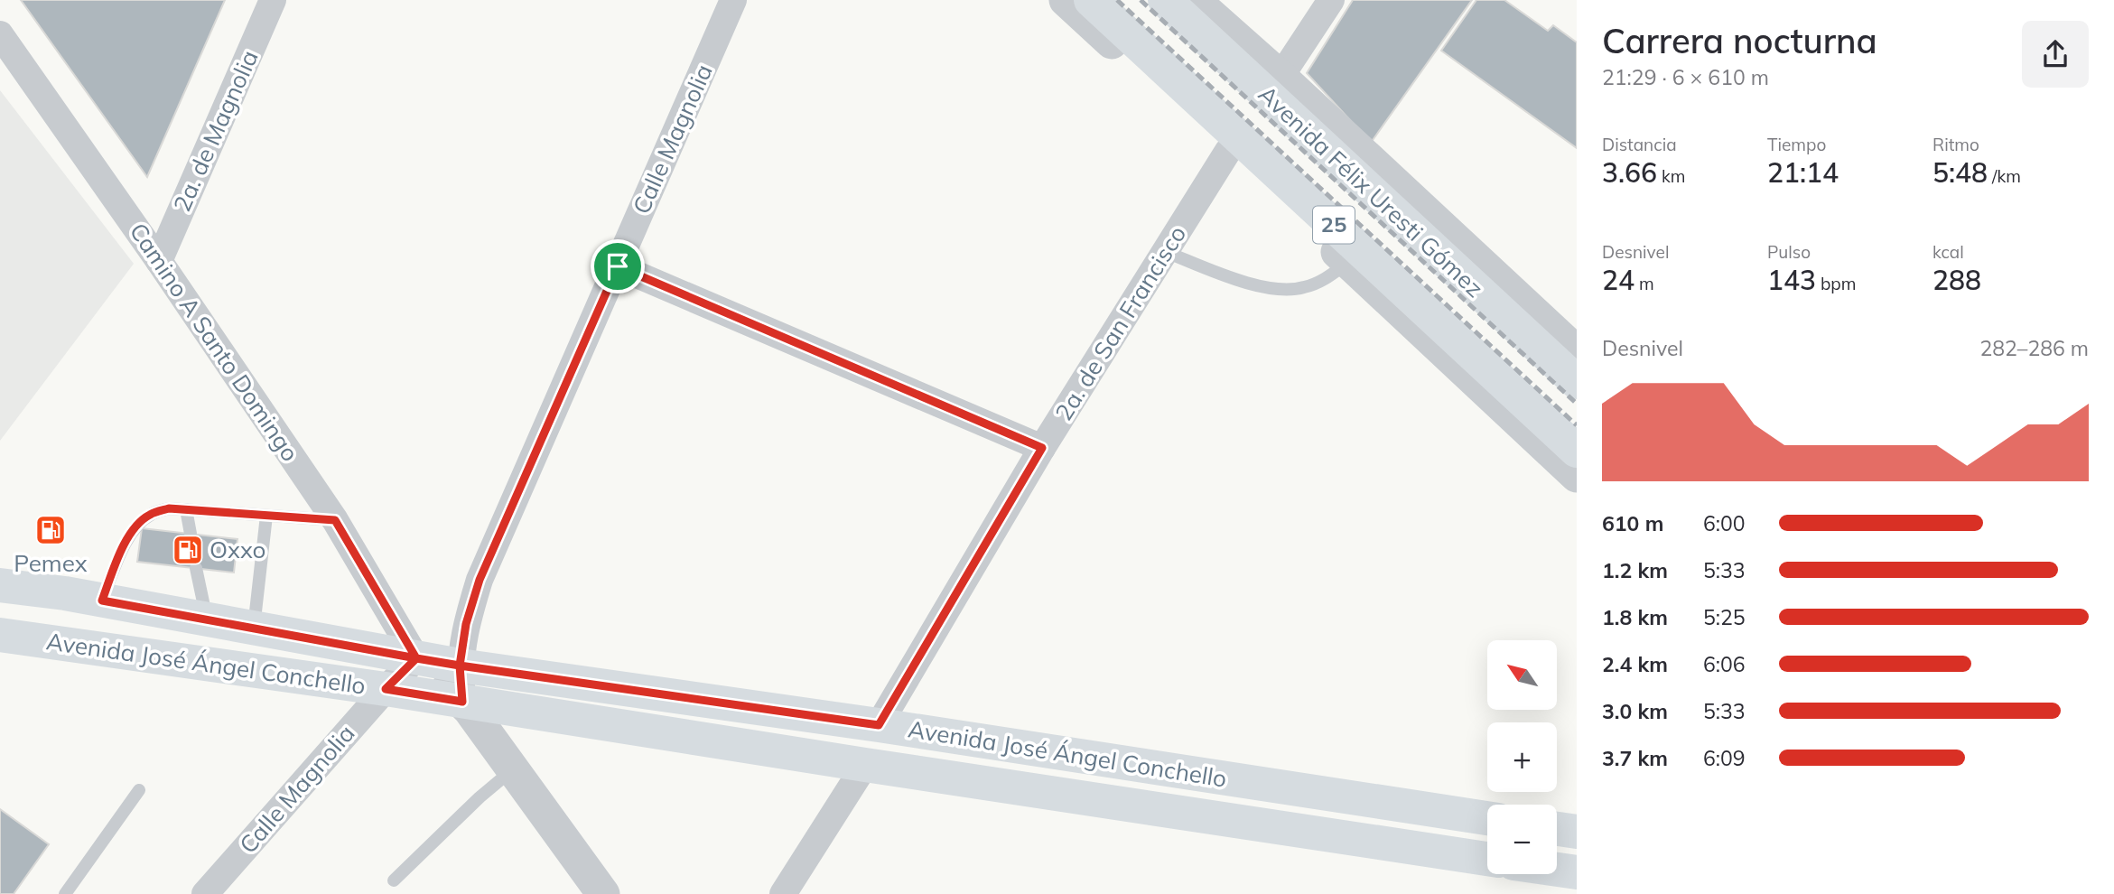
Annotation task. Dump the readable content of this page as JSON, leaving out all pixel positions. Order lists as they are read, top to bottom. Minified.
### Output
{"streets":{"main road":["Avenida Félix Uresti Gómez","25","Avenida José Ángel Conchello"],"street":["2a. de Magnolia","Calle Magnolia","2a. de San Francisco","Camino A Santo Domingo"]},"crossings":[["2a. de Magnolia","Camino A Santo Domingo"],["Calle Magnolia","Camino A Santo Domingo"],["Calle Magnolia","Avenida José Ángel Conchello"],["25","2a. de San Francisco"],["2a. de San Francisco","Avenida José Ángel Conchello"],["Camino A Santo Domingo","Avenida José Ángel Conchello"]],"places":{"fuel station":["Pemex","Oxxo"]},"north":"top left","page":{"heading":["Carrera nocturna","21:29 · 6 × 610 m"],"stats":[["Distancia","3.66 km"],["Tiempo","21:14"],["Ritmo","5:48 /km"],["Desnivel","24 m"],["Pulso","143 bpm"],["kcal","288"]],"chart":["Desnivel","282–286 m"],"list":[{"name":"610 m","note":"6:00"},{"name":"1.2 km","note":"5:33"},{"name":"1.8 km","note":"5:25"},{"name":"2.4 km","note":"6:06"},{"name":"3.0 km","note":"5:33"},{"name":"3.7 km","note":"6:09"}],"map_buttons":["+","−"]}}
